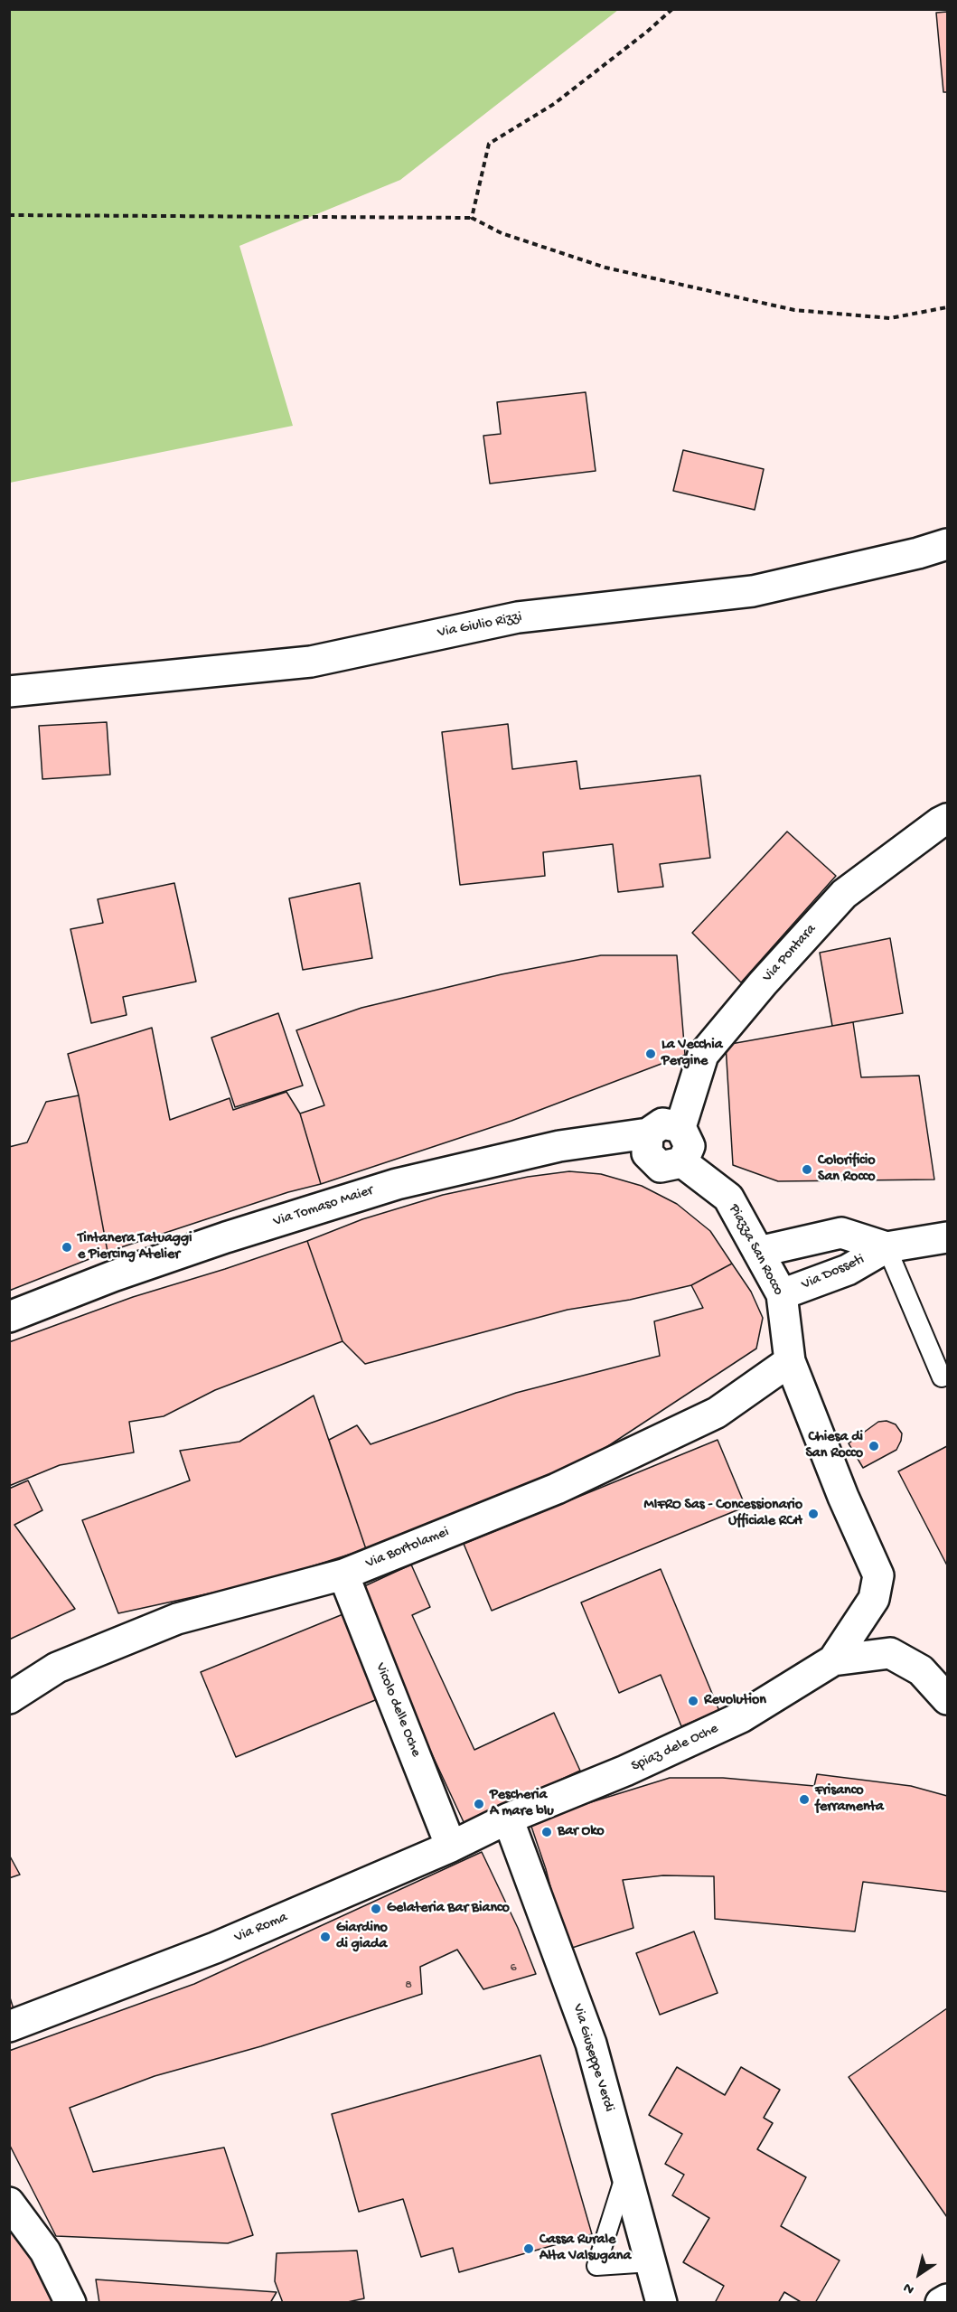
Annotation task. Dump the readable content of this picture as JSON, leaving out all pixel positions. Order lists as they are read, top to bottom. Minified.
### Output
{"streets":{"street":["Via Giulio Rizzi","Via Pontara","Via Tomaso Maier","Piazza San Rocco","Via Dosseti","Via Bortolamei","Vicolo delle Oche","Spiaz dele Oche","Via Roma","Via Giuseppe Verdi"]},"crossings":[["Via Pontara","Via Tomaso Maier"],["Via Pontara","Piazza San Rocco"],["Via Tomaso Maier","Piazza San Rocco"],["Piazza San Rocco","Via Dosseti"],["Piazza San Rocco","Via Bortolamei"],["Piazza San Rocco","Spiaz dele Oche"],["Via Bortolamei","Vicolo delle Oche"],["Via Bortolamei","Spiaz dele Oche"],["Vicolo delle Oche","Via Roma"],["Spiaz dele Oche","Via Roma"],["Spiaz dele Oche","Via Giuseppe Verdi"],["Via Roma","Via Giuseppe Verdi"]],"places":["La Vecchia Pergine","Colorificio San Rocco","Tintanera Tatuaggi e Piercing Atelier","Chiesa di San Rocco","MIFRO Sas - Concessionario Ufficiale RCH","Revolution","Frisanco ferramenta","Pescheria A mare blu","Bar Oko","Gelateria Bar Bianco","Giardino di giada","Cassa Rurale Alta Valsugana"],"house_numbers":["6","8"],"north":"bottom left"}
